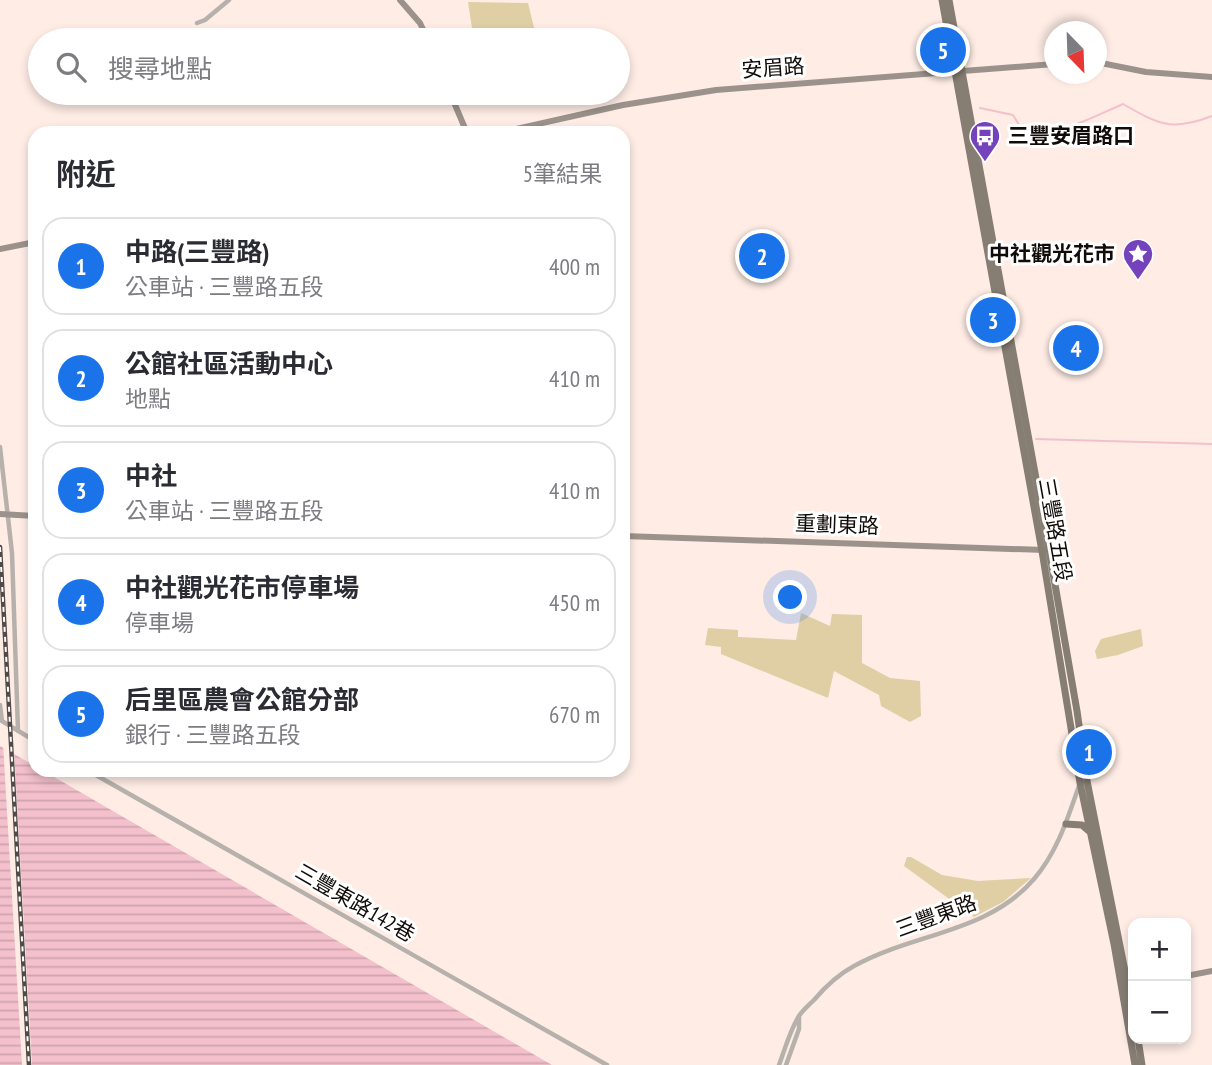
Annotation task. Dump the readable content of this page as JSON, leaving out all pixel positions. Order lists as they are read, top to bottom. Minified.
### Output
{"streets":{"main road":["三豐路五段"],"street":["安眉路","重劃東路","三豐東路142巷","三豐東路"]},"crossings":[["安眉路","三豐路五段"],["重劃東路","三豐路五段"],["三豐路五段","三豐東路"]],"places":{"bus stop":["三豐安眉路口"],"place":["中社觀光花市"]},"north":"bottom right","page":{"pins":["5","2","3","4","1"],"search":"搜尋地點","heading":["附近","5筆結果"],"list":[{"mark":"1","name":"中路(三豐路)","note":"公車站 · 三豐路五段","value":"400 m"},{"mark":"2","name":"公館社區活動中心","note":"地點","value":"410 m"},{"mark":"3","name":"中社","note":"公車站 · 三豐路五段","value":"410 m"},{"mark":"4","name":"中社觀光花市停車場","note":"停車場","value":"450 m"},{"mark":"5","name":"后里區農會公館分部","note":"銀行 · 三豐路五段","value":"670 m"}],"map_buttons":["+","−"]}}
